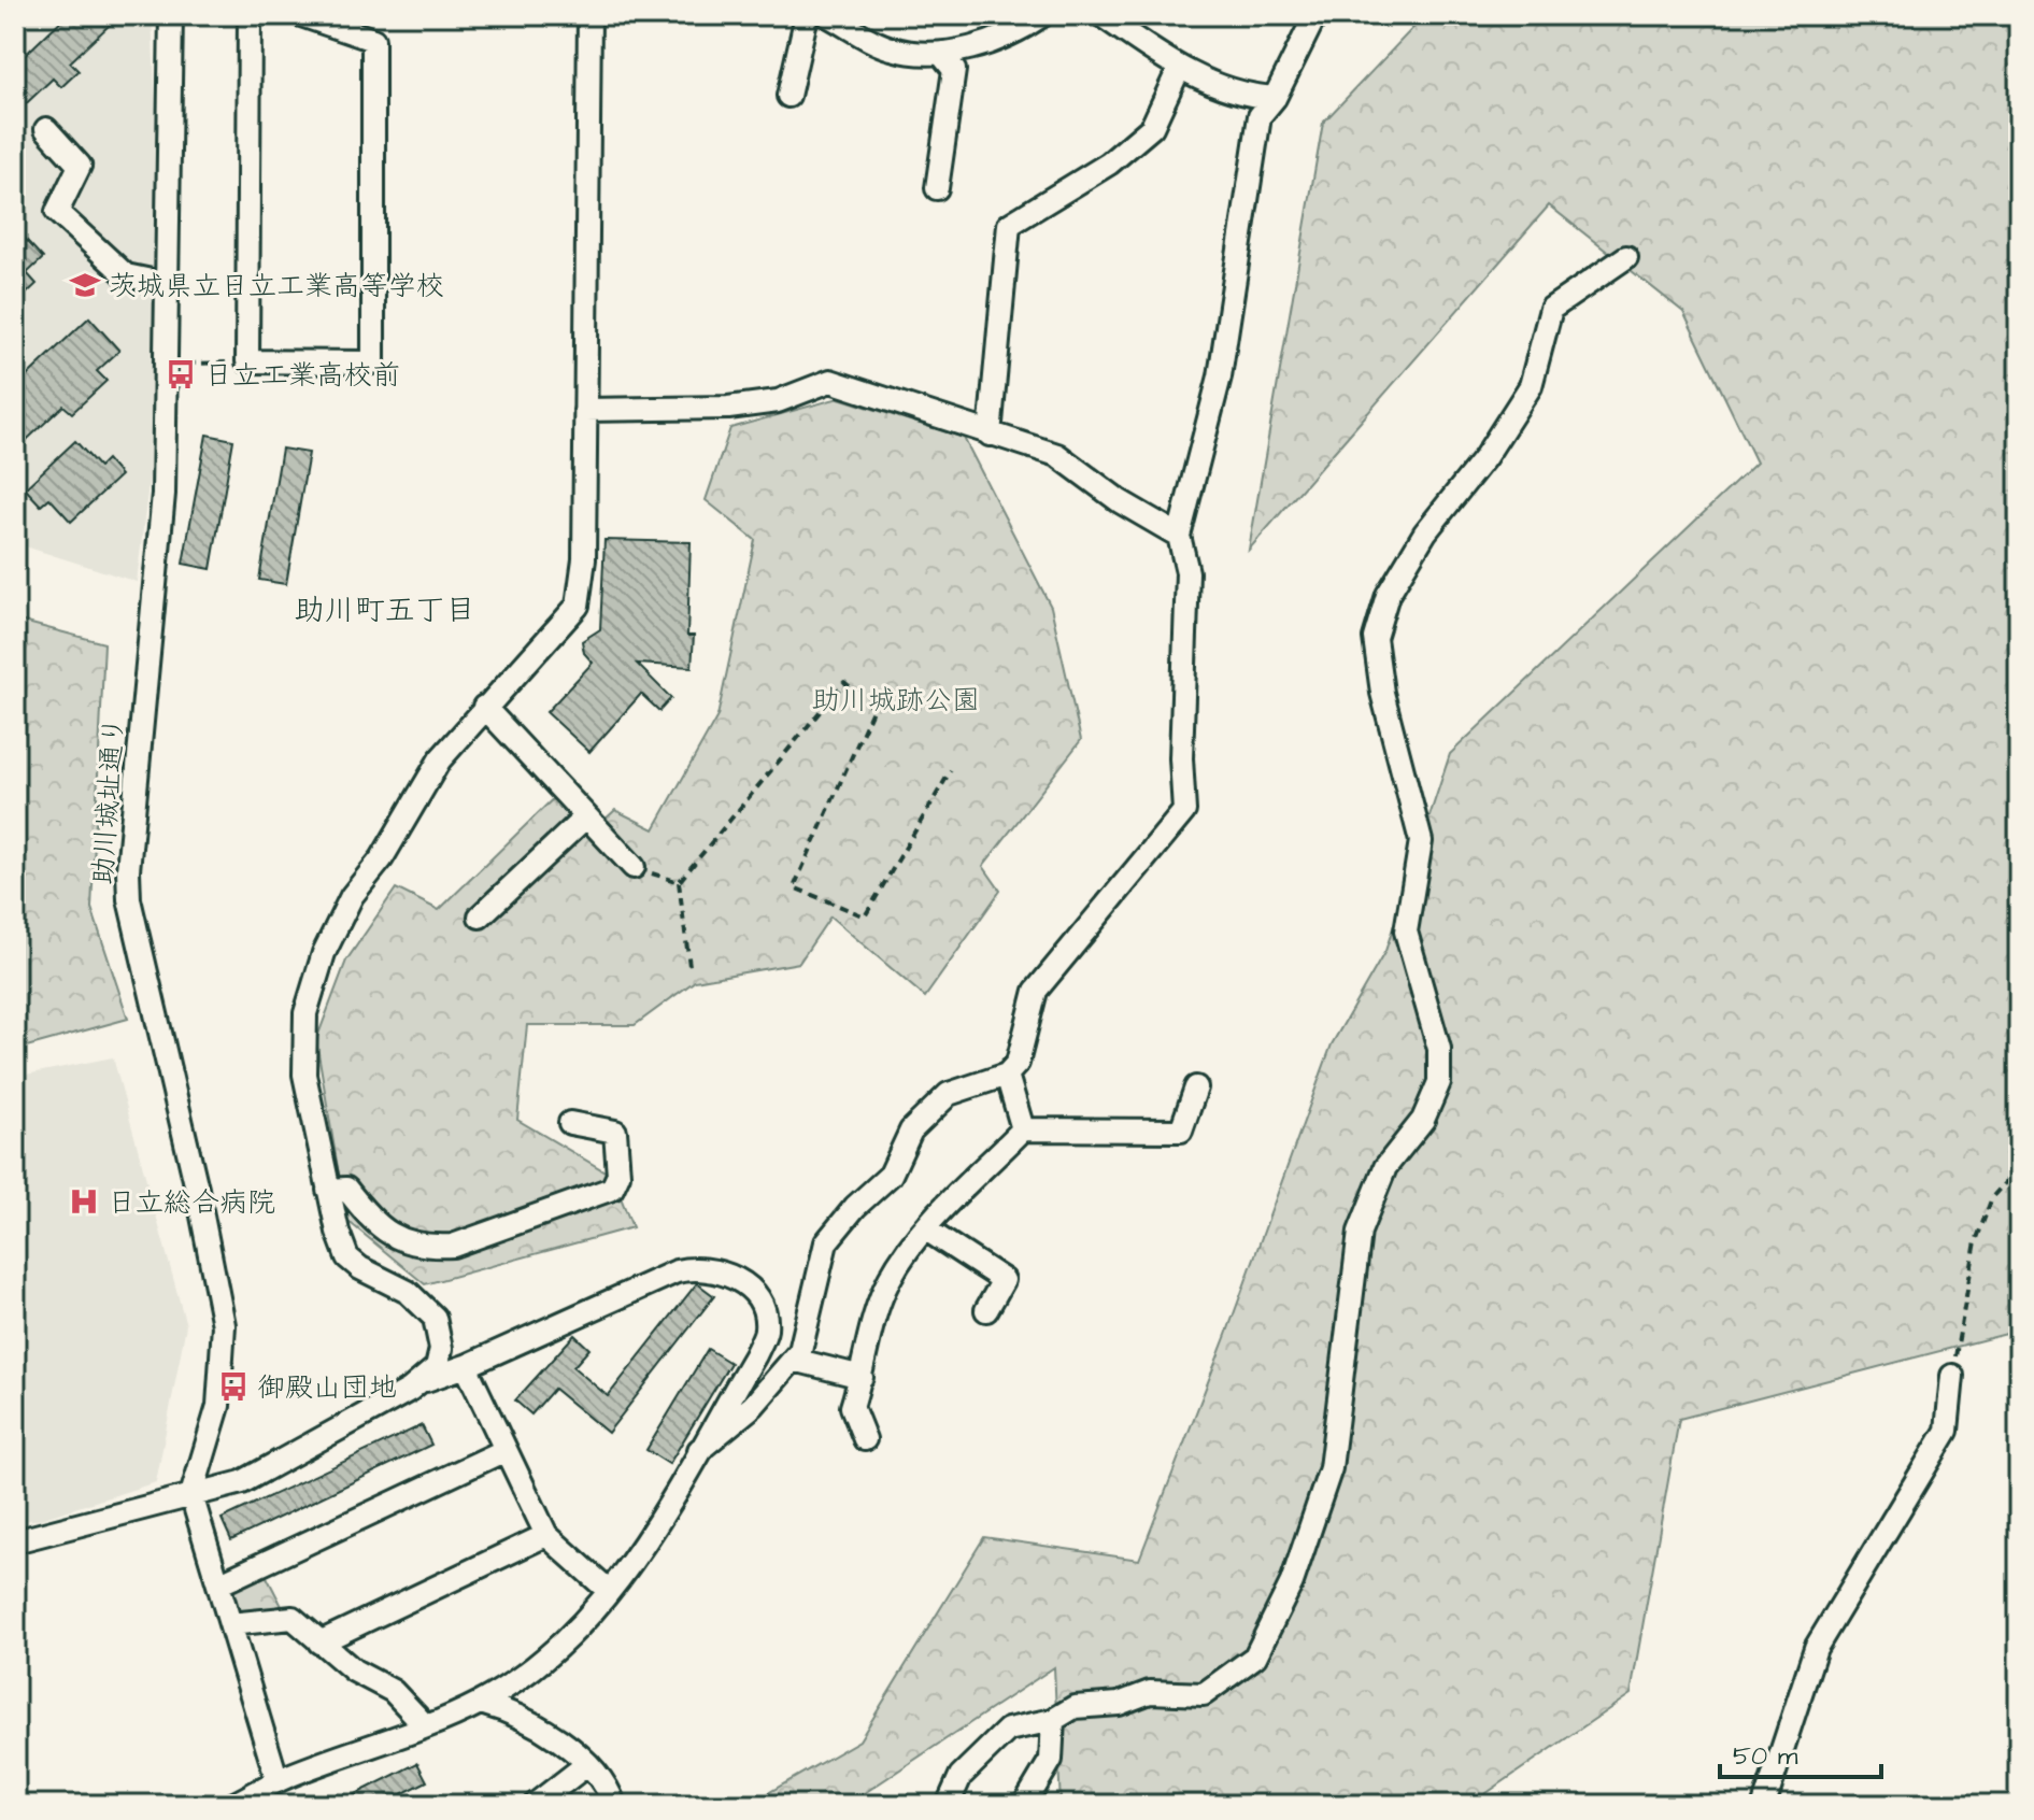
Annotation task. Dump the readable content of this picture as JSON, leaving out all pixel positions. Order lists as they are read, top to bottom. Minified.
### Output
{"streets":{"street":["助川城址通り"]},"districts":["助川町五丁目"],"parks":["助川城跡公園"],"places":{"school or university":["茨城県立日立工業高等学校"],"bus stop":["日立工業高校前","御殿山団地"],"hospital":["日立総合病院"]},"scale_bar":"50 m"}
